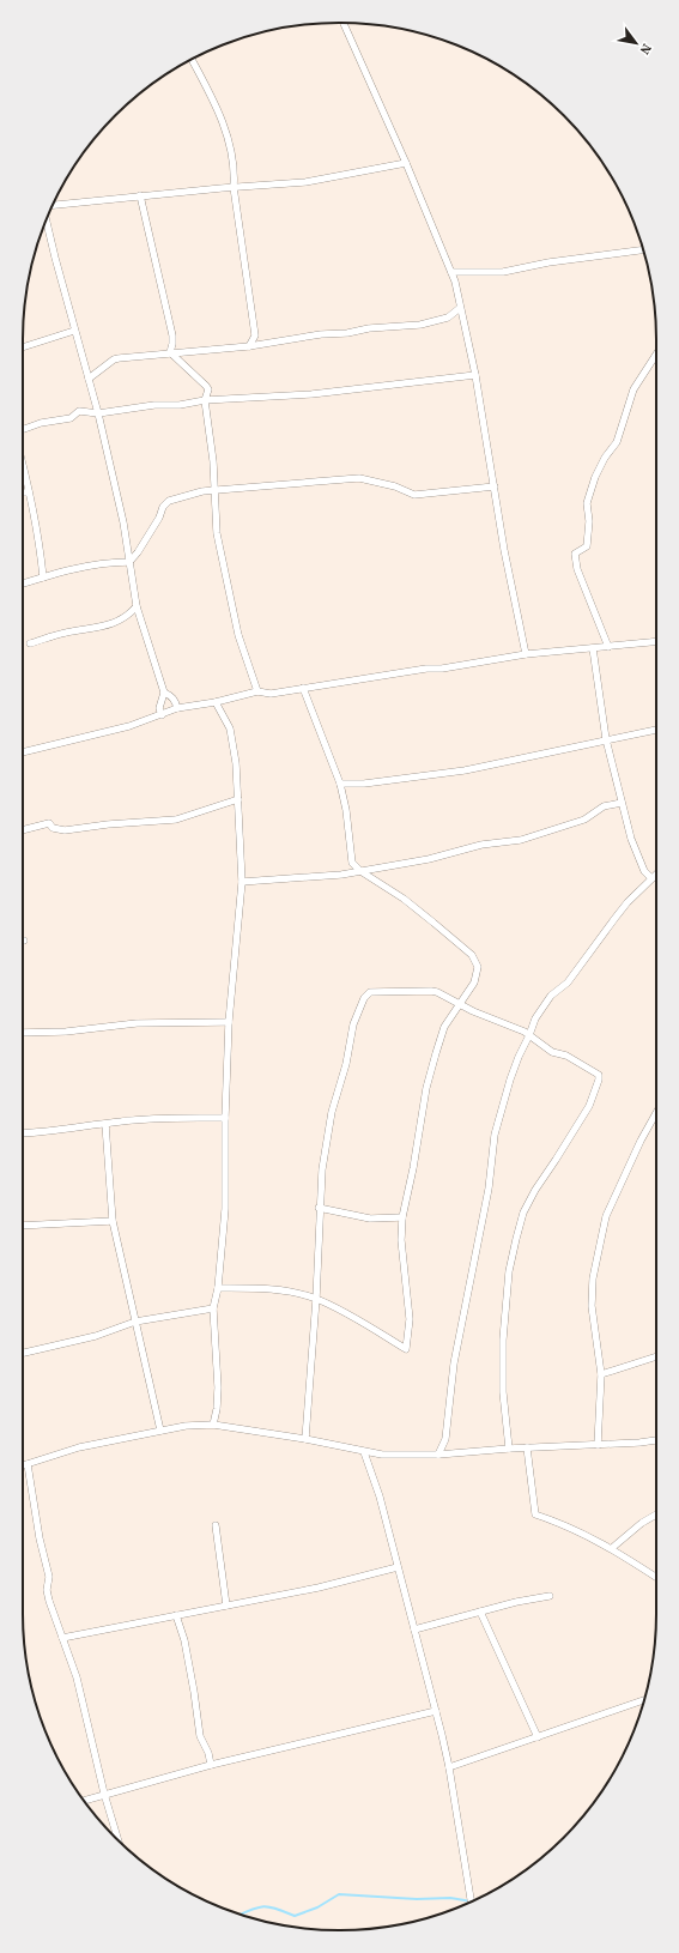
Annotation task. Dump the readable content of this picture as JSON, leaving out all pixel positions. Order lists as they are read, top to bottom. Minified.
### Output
{"north":"bottom right"}
